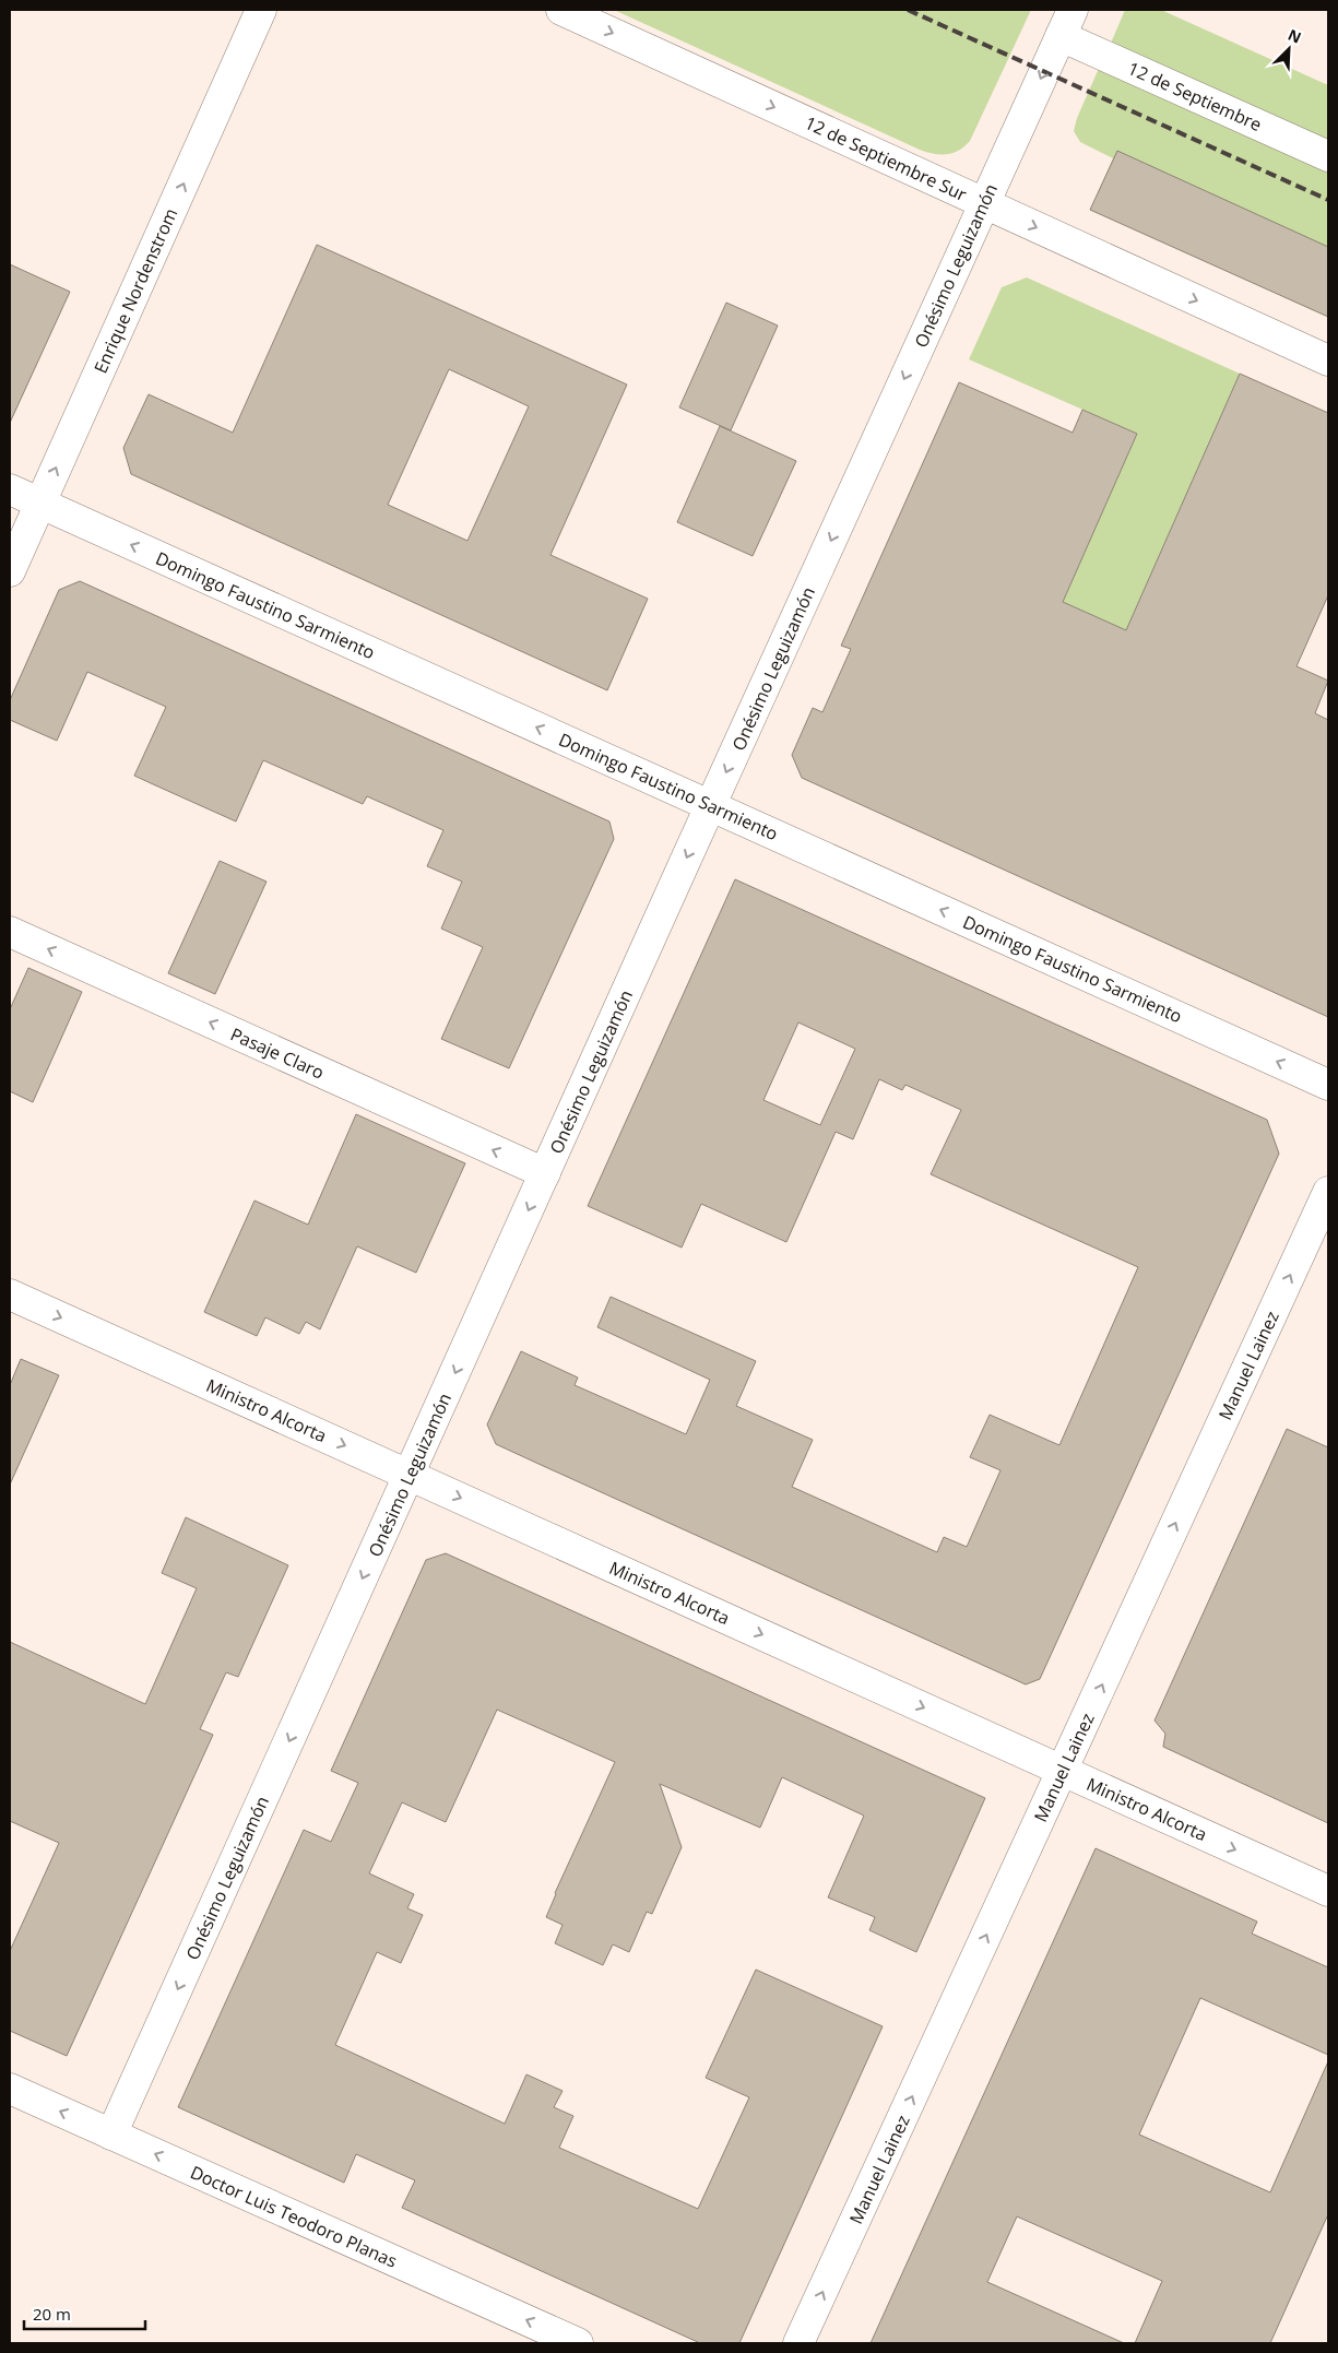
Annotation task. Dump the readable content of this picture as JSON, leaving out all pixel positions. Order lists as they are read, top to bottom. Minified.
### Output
{"streets":{"main road":["12 de Septiembre","12 de Septiembre Sur","Onésimo Leguizamón","Enrique Nordenstrom","Domingo Faustino Sarmiento","Pasaje Claro","Manuel Lainez","Ministro Alcorta","Doctor Luis Teodoro Planas"]},"crossings":[["12 de Septiembre","Onésimo Leguizamón"],["12 de Septiembre Sur","Onésimo Leguizamón"],["Onésimo Leguizamón","Domingo Faustino Sarmiento"],["Onésimo Leguizamón","Pasaje Claro"],["Onésimo Leguizamón","Ministro Alcorta"],["Onésimo Leguizamón","Doctor Luis Teodoro Planas"],["Enrique Nordenstrom","Domingo Faustino Sarmiento"],["Manuel Lainez","Ministro Alcorta"]],"one_way":["12 de Septiembre Sur","Onésimo Leguizamón","Enrique Nordenstrom","Domingo Faustino Sarmiento","Pasaje Claro","Manuel Lainez","Ministro Alcorta","Doctor Luis Teodoro Planas"],"scale_bar":"20 m","north":"top right"}
